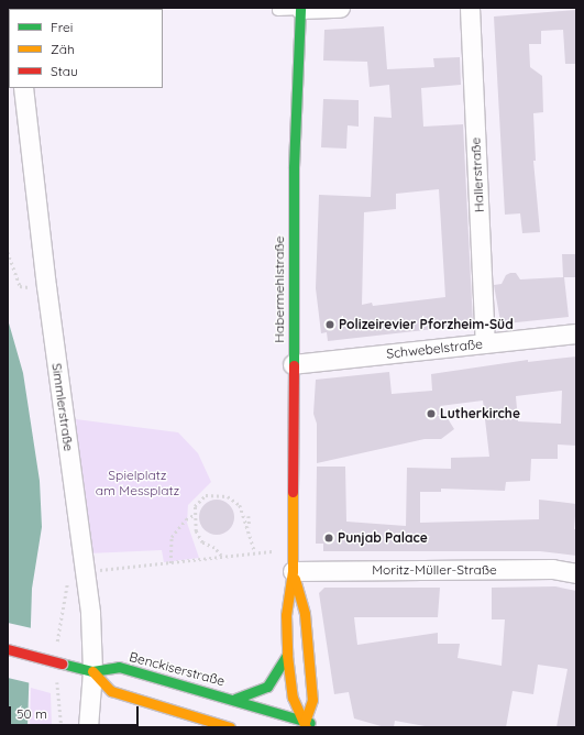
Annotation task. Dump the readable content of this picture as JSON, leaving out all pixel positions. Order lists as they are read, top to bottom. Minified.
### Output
{"streets":{"main road":["Habermehlstraße","Benckiserstraße"],"street":["Hallerstraße","Schwebelstraße","Simmlerstraße","Moritz-Müller-Straße"]},"crossings":[["Hallerstraße","Schwebelstraße"],["Habermehlstraße","Schwebelstraße"],["Habermehlstraße","Moritz-Müller-Straße"],["Habermehlstraße","Benckiserstraße"],["Simmlerstraße","Benckiserstraße"]],"parks":["Spielplatz am Messplatz"],"places":["Polizeirevier Pforzheim-Süd","Lutherkirche","Punjab Palace"],"legend":["Frei","Zäh","Stau"],"scale_bar":"50 m"}
